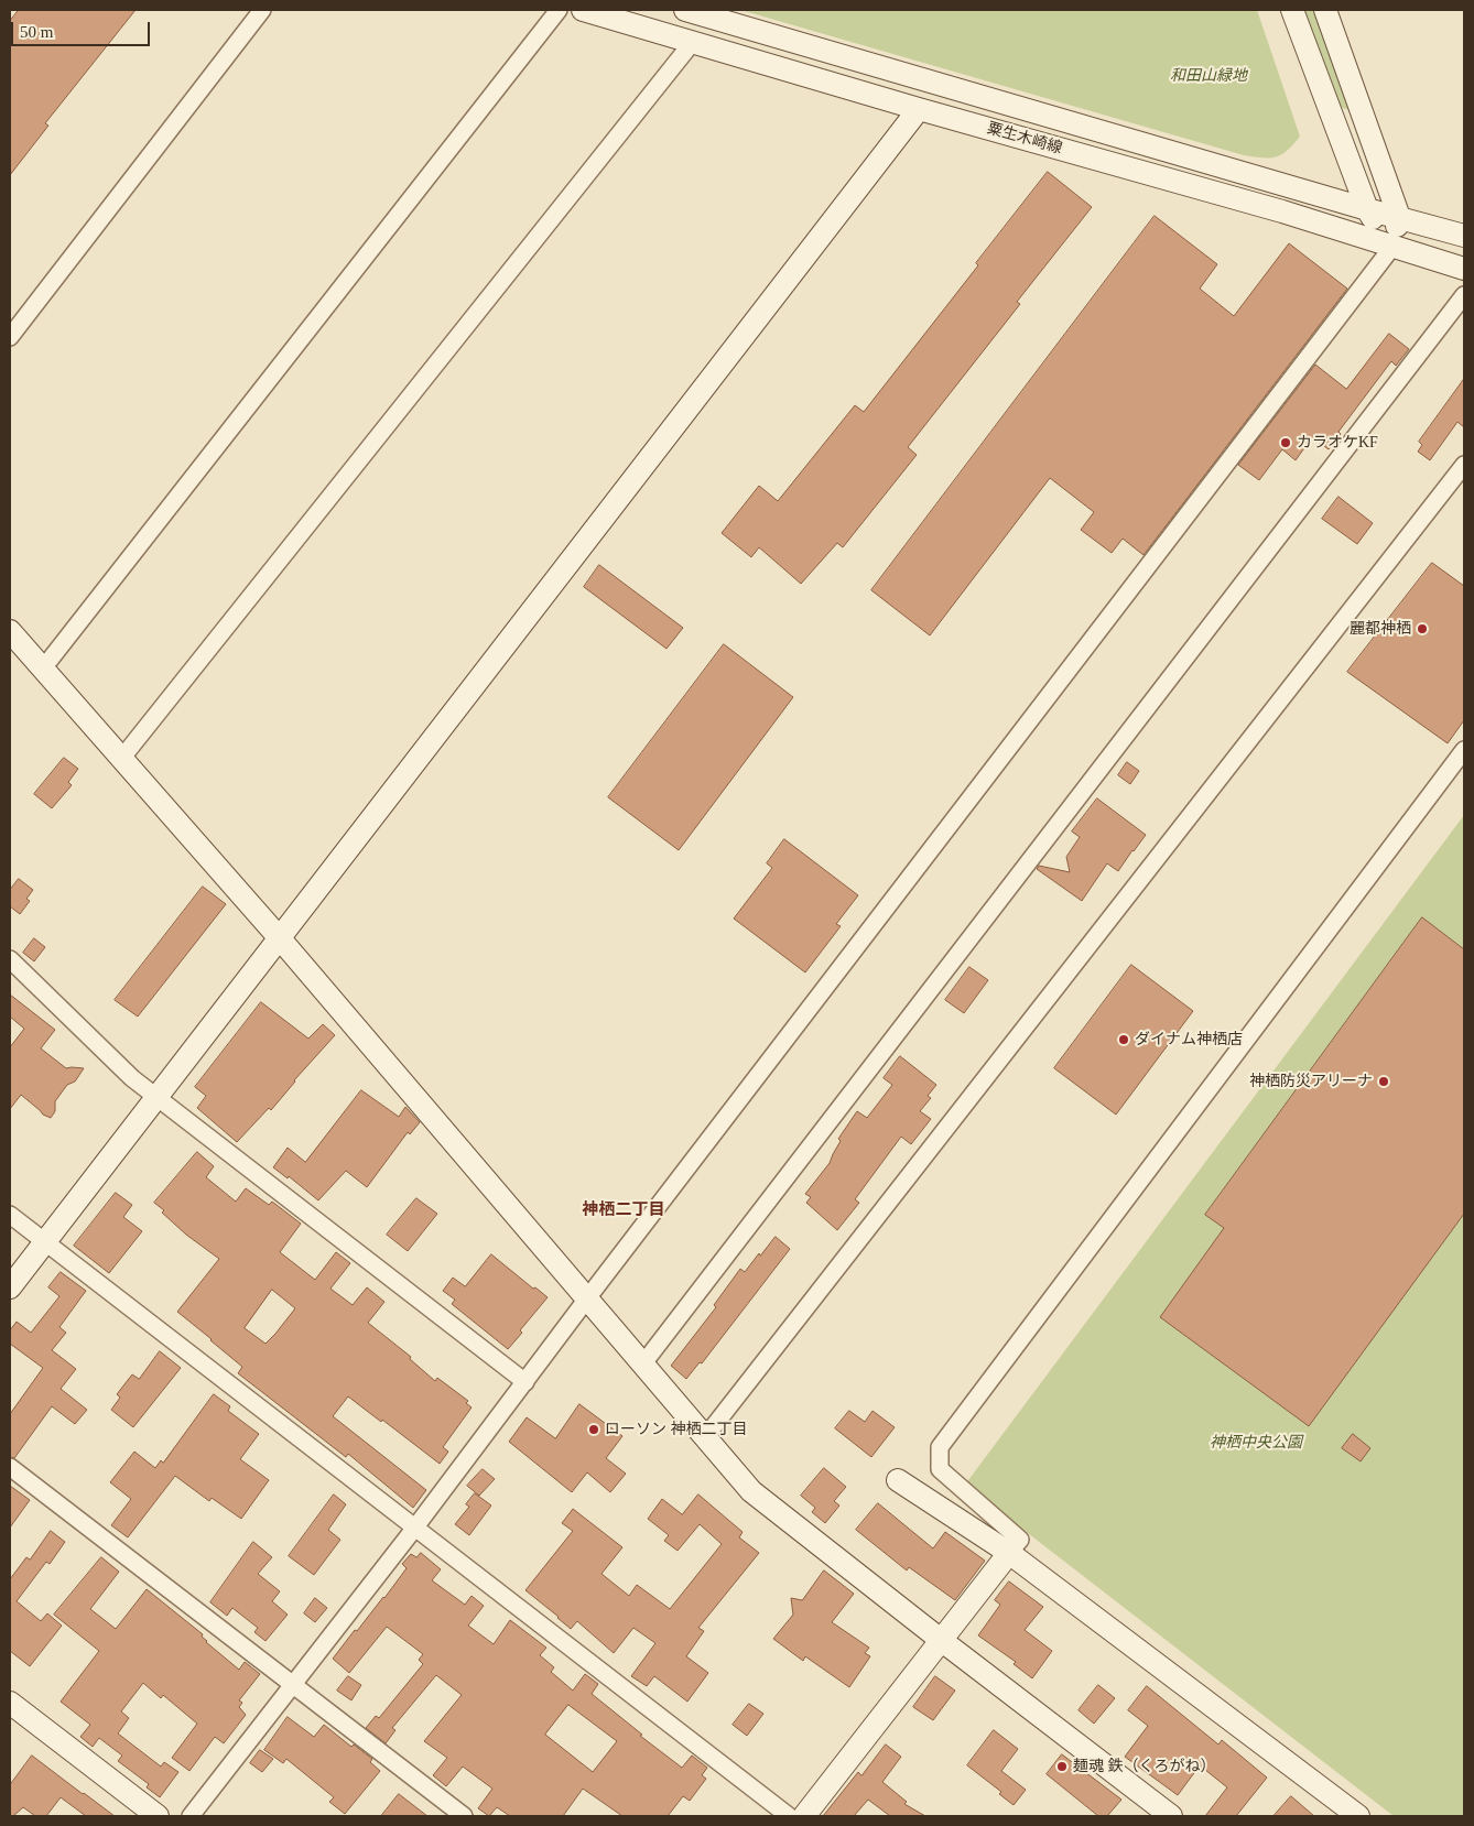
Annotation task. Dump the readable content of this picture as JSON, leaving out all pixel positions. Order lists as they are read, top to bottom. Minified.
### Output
{"streets":{"street":["粟生木崎線"]},"districts":["神栖二丁目"],"parks":["和田山緑地","神栖中央公園"],"places":["カラオケKF","麗都神栖","ダイナム神栖店","神栖防災アリーナ","ローソン 神栖二丁目","麺魂 鉄（くろがね）"],"scale_bar":"50 m"}
